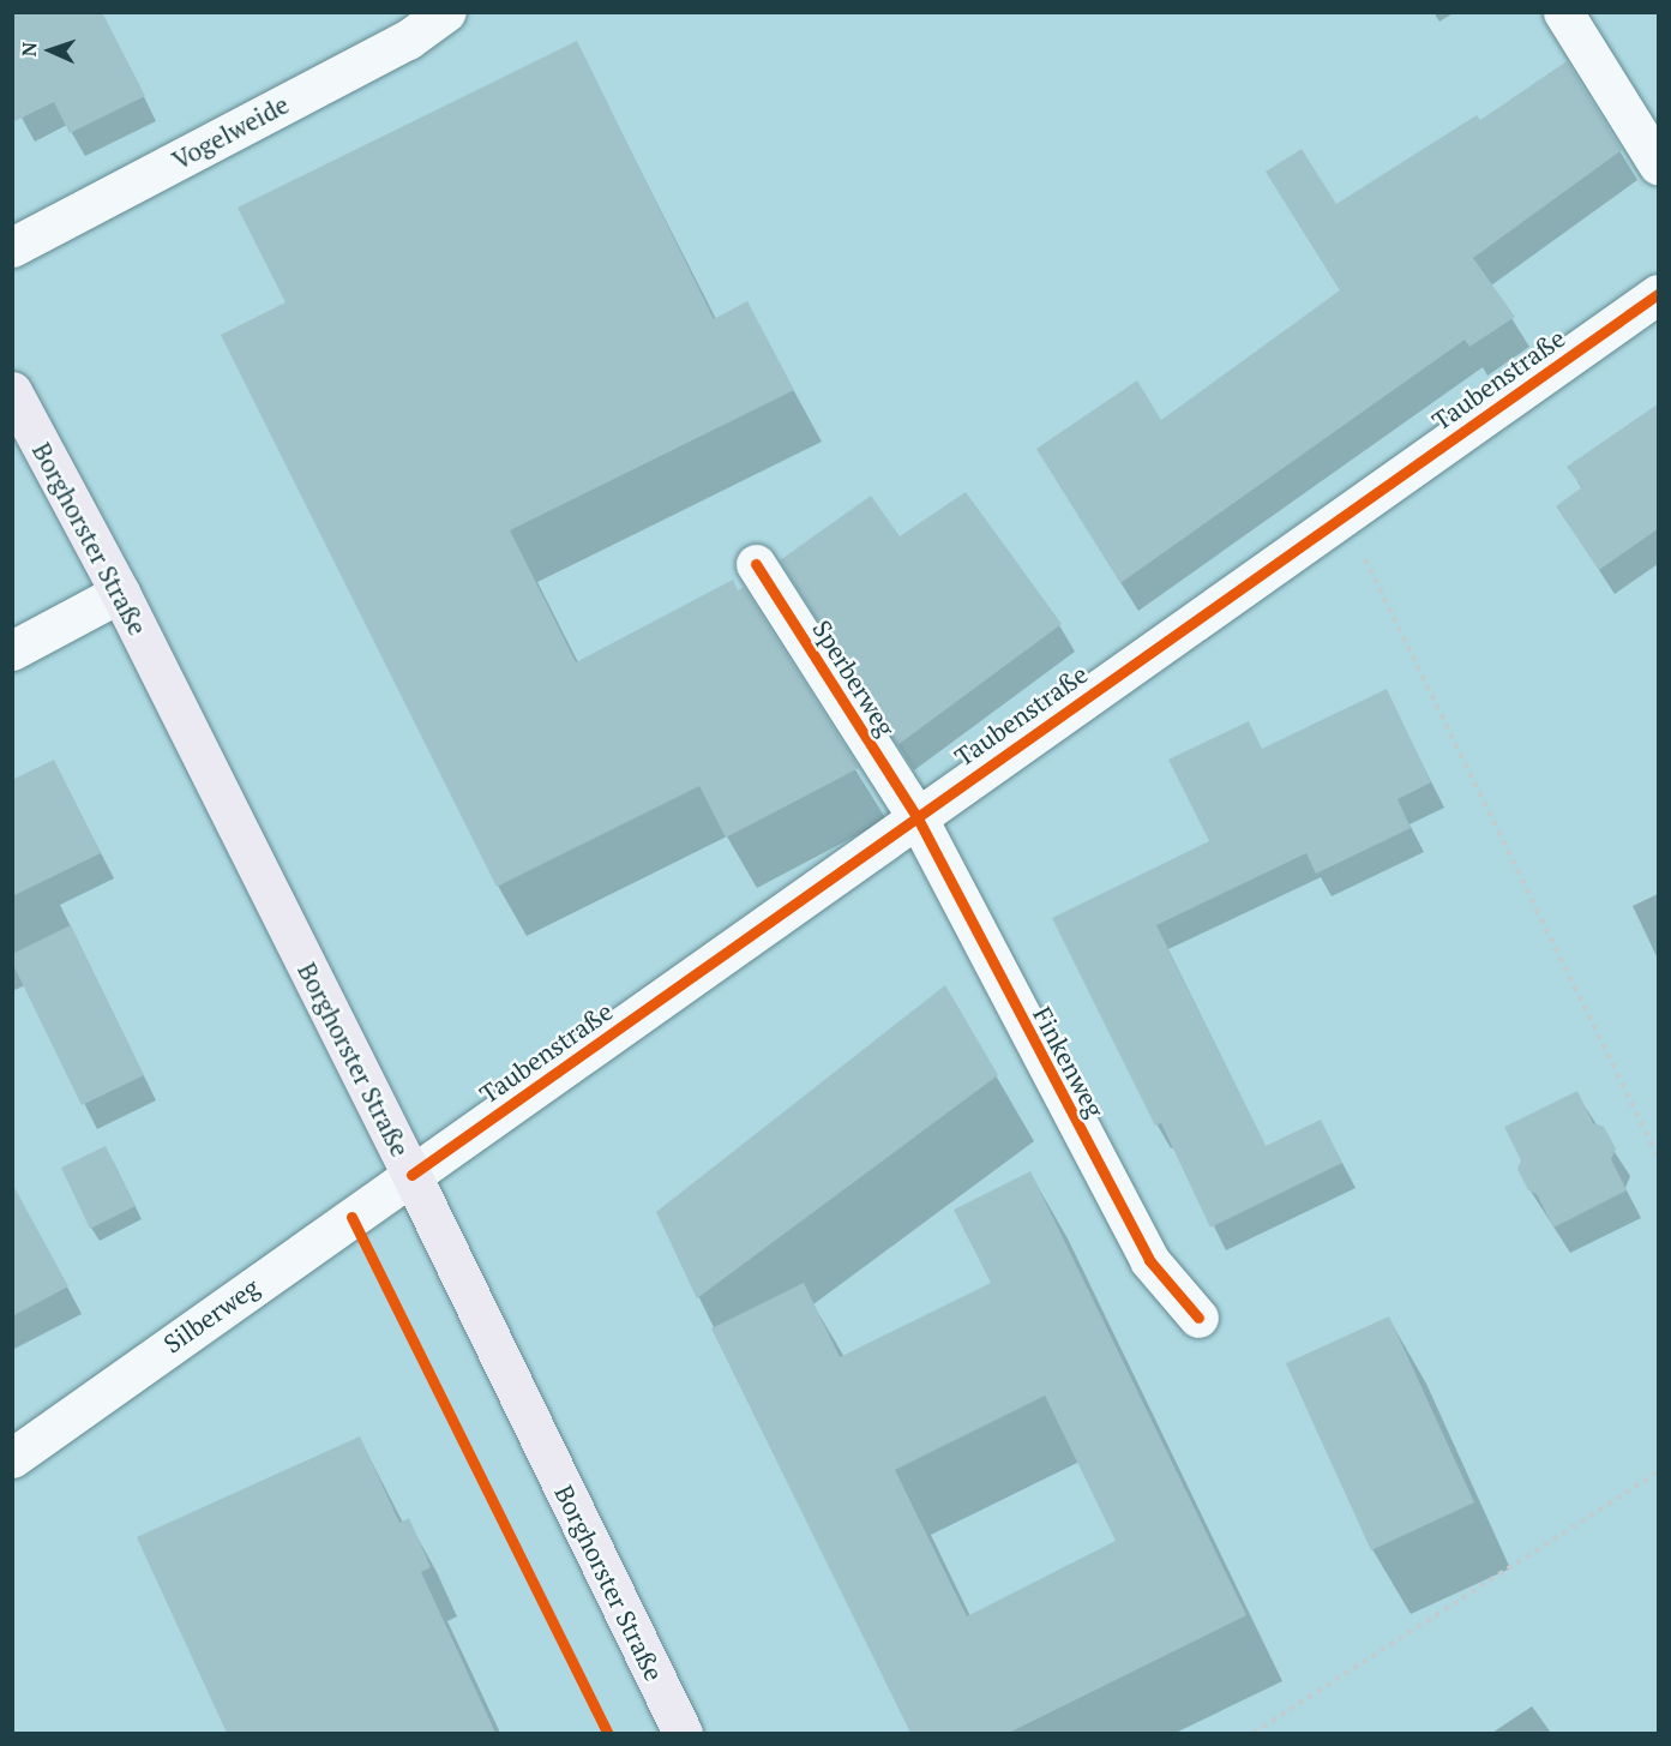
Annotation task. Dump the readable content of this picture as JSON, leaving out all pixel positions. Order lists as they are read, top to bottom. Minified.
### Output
{"streets":{"main road":["Borghorster Straße"],"street":["Vogelweide","Taubenstraße","Sperberweg","Finkenweg","Silberweg"]},"crossings":[["Taubenstraße","Borghorster Straße"],["Taubenstraße","Sperberweg"],["Taubenstraße","Finkenweg"],["Taubenstraße","Silberweg"],["Borghorster Straße","Silberweg"],["Sperberweg","Finkenweg"]],"north":"left"}
